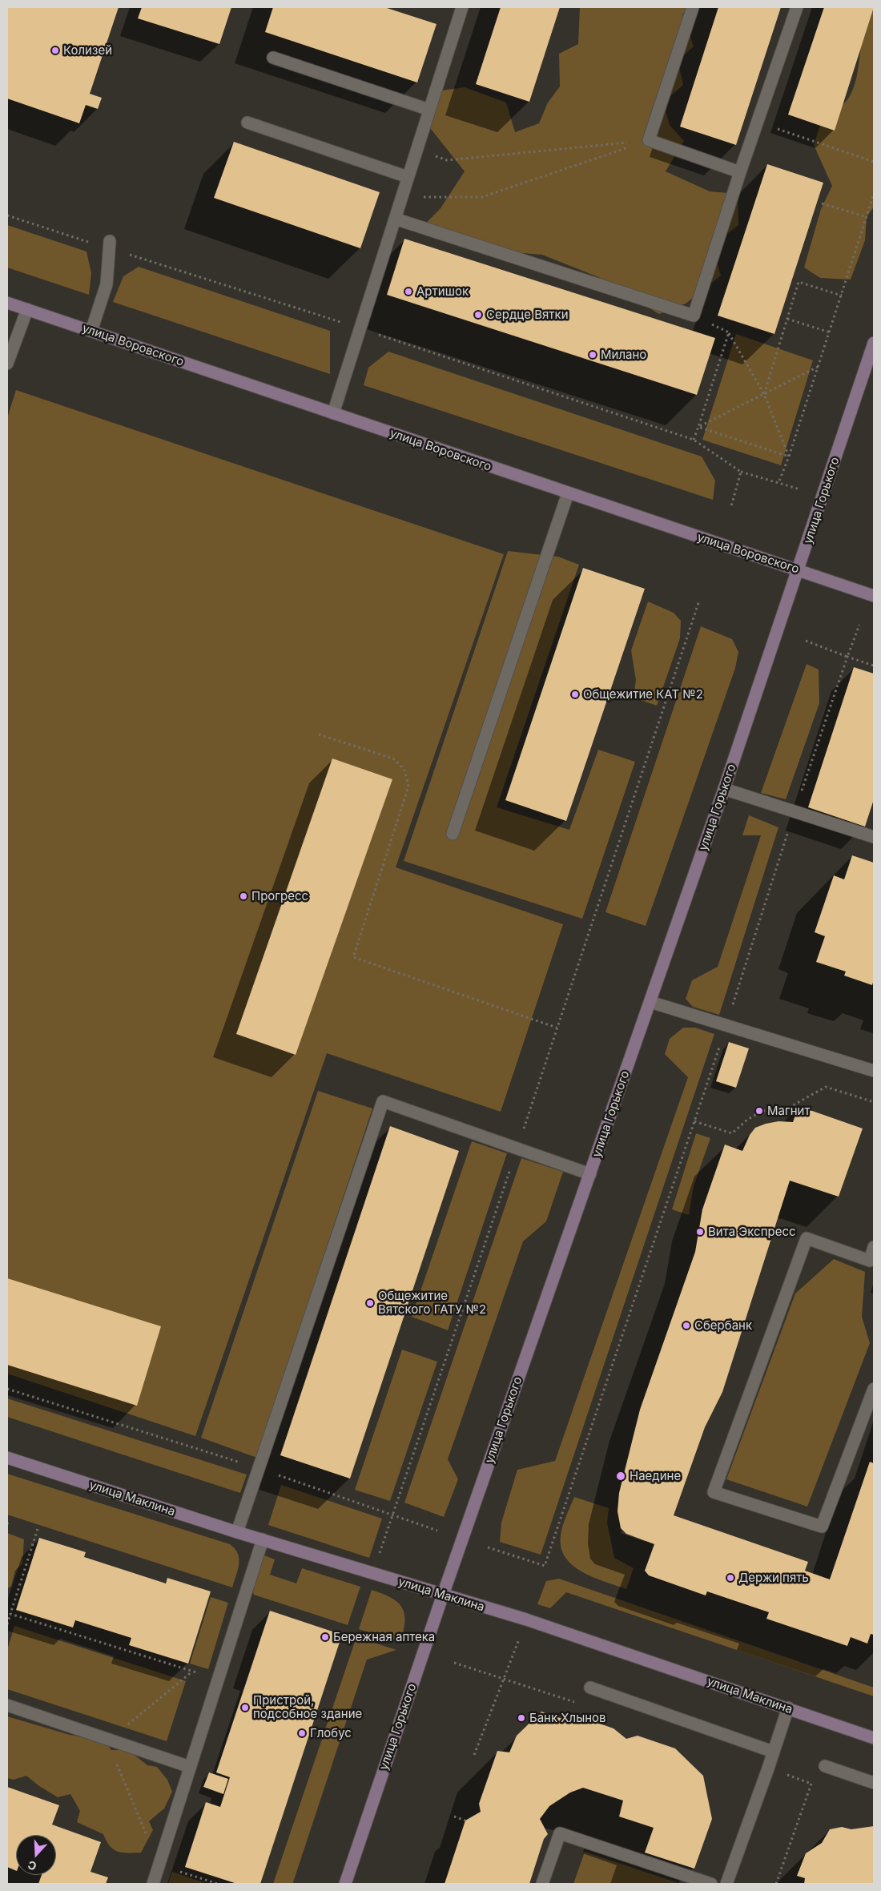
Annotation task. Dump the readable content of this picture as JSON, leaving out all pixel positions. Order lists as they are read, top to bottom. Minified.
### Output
{"streets":{"street":["улица Воровского","улица Горького","улица Маклина"]},"crossings":[["улица Воровского","улица Горького"],["улица Горького","улица Маклина"]],"places":["Колизей","Артишок","Сердце Вятки","Милано","Общежитие КАТ №2","Прогресс","Магнит","Вита Экспресс","Общежитие Вятского ГАТУ №2","Сбербанк","Наедине","Держи пять","Бережная аптека","Пристрой, подсобное здание","Банк Хлынов","Глобус"],"north":"bottom"}
